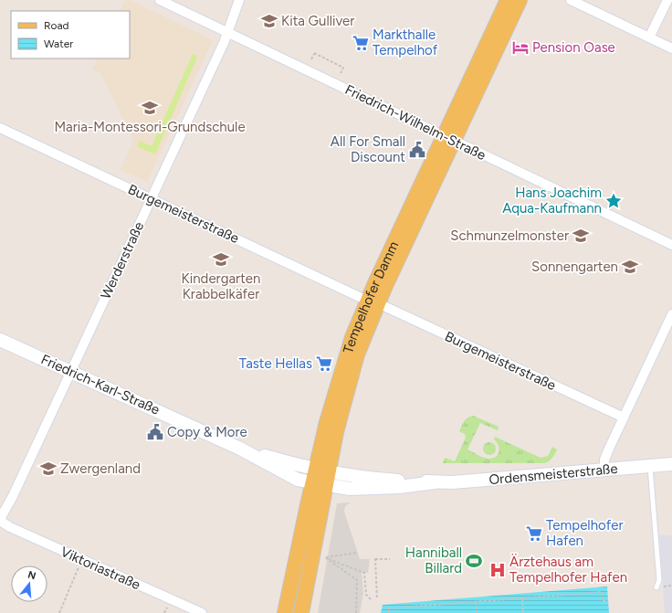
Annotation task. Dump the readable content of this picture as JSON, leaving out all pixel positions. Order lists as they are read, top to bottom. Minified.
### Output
{"streets":{"main road":["Tempelhofer Damm"],"street":["Friedrich-Wilhelm-Straße","Burgemeisterstraße","Werderstraße","Friedrich-Karl-Straße","Ordensmeisterstraße","Viktoriastraße"]},"crossings":[["Friedrich-Wilhelm-Straße","Werderstraße"],["Friedrich-Wilhelm-Straße","Tempelhofer Damm"],["Burgemeisterstraße","Werderstraße"],["Burgemeisterstraße","Tempelhofer Damm"],["Werderstraße","Friedrich-Karl-Straße"],["Werderstraße","Viktoriastraße"],["Tempelhofer Damm","Friedrich-Karl-Straße"],["Tempelhofer Damm","Ordensmeisterstraße"],["Friedrich-Karl-Straße","Ordensmeisterstraße"]],"places":{"school or university":["Kita Gulliver","Maria-Montessori-Grundschule","Schmunzelmonster","Kindergarten Krabbelkäfer","Sonnengarten","Zwergenland"],"supermarket":["Markthalle Tempelhof","Taste Hellas","Tempelhofer Hafen"],"hotel":["Pension Oase"],"public building":["All For Small Discount","Copy & More"],"place":["Hans Joachim Aqua-Kaufmann"],"sports":["Hanniball Billard"],"hospital":["Ärztehaus am Tempelhofer Hafen"]},"legend":["Road","Water"],"north":"top"}
